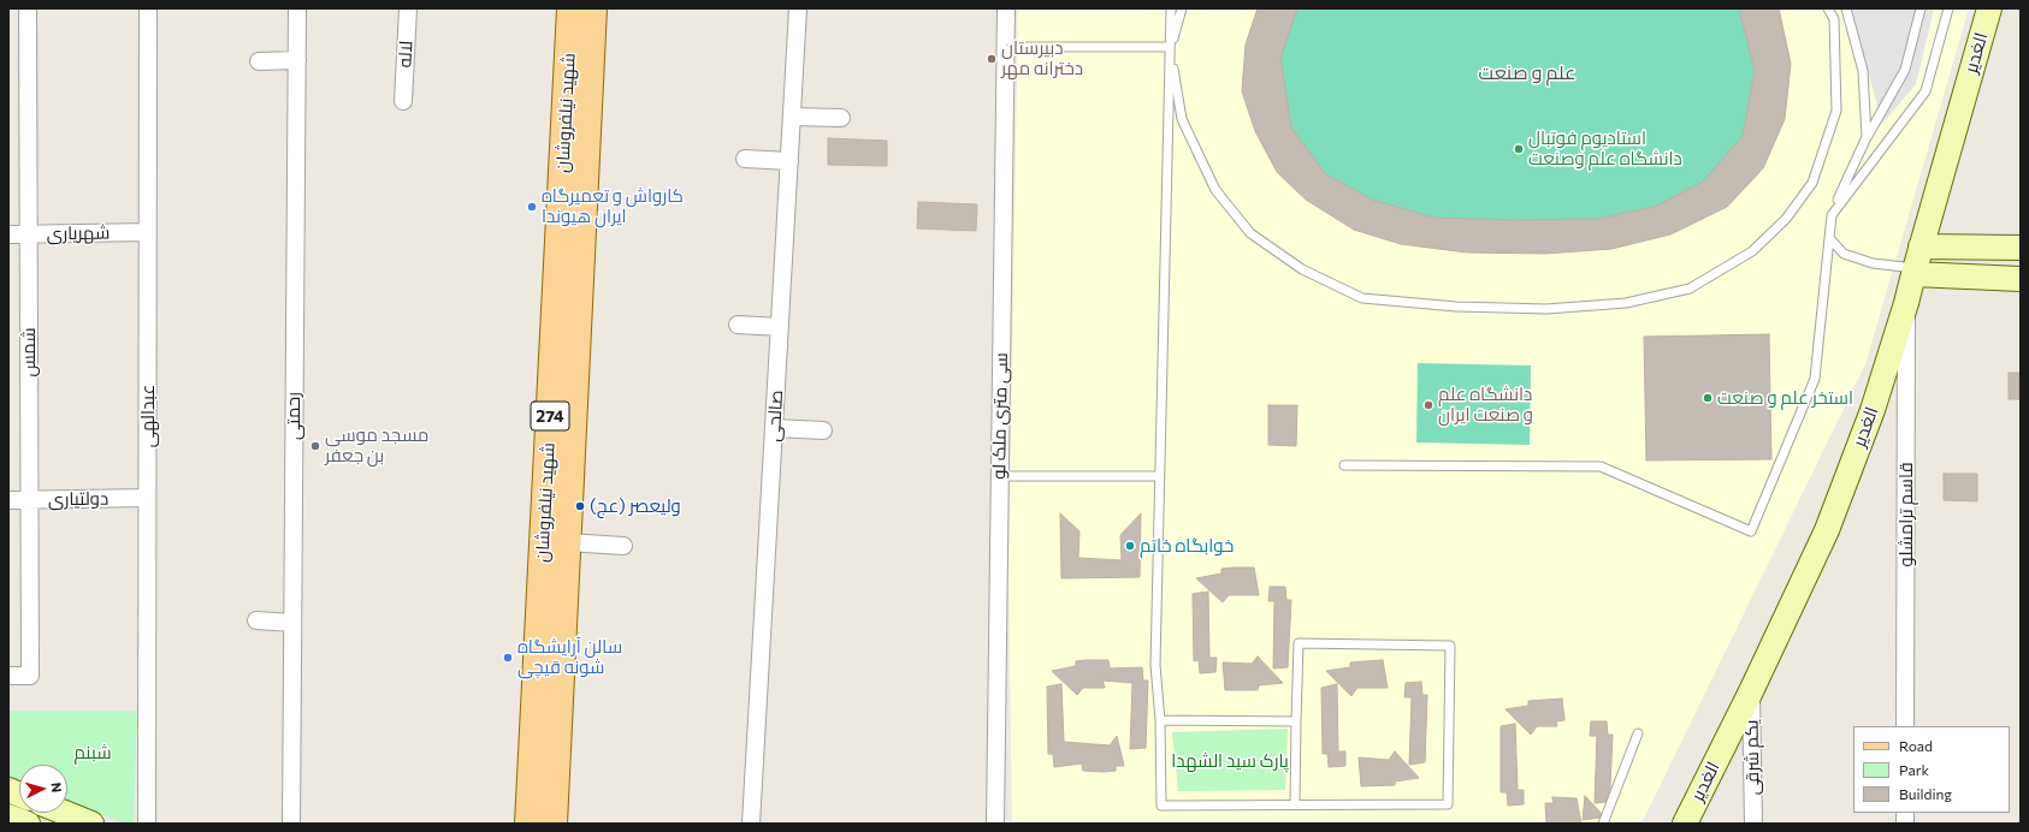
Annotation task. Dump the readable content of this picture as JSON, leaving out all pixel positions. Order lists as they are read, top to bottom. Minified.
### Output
{"streets":{"main road":["الغدیر","شهید نیلفروشان","274"],"street":["لاله","شهریاری","شمس","عبدالهی","رحمتی","صالحی","سی متری ملک لو","دولتیاری","قاسم ترامشلو","یکم شرقی"]},"crossings":[["الغدیر","قاسم ترامشلو"],["الغدیر","یکم شرقی"],["شهریاری","شمس"],["شهریاری","عبدالهی"],["شمس","دولتیاری"],["عبدالهی","دولتیاری"]],"districts":["علم و صنعت"],"parks":["شبنم","پارک سید الشهدا"],"places":["دبیرستان دخترانه مهر","استادیوم فوتبال دانشگاه علم وصنعت","کارواش و تعمیرگاه ایران هیوندا","استخر علم و صنعت","دانشگاه علم و صنعت ایران","مسجد موسی بن جعفر","ولیعصر (عج)","خوابگاه خاتم","سالن آرایشگاه شونه قیچی"],"legend":["Road","Park","Building"],"north":"right"}
